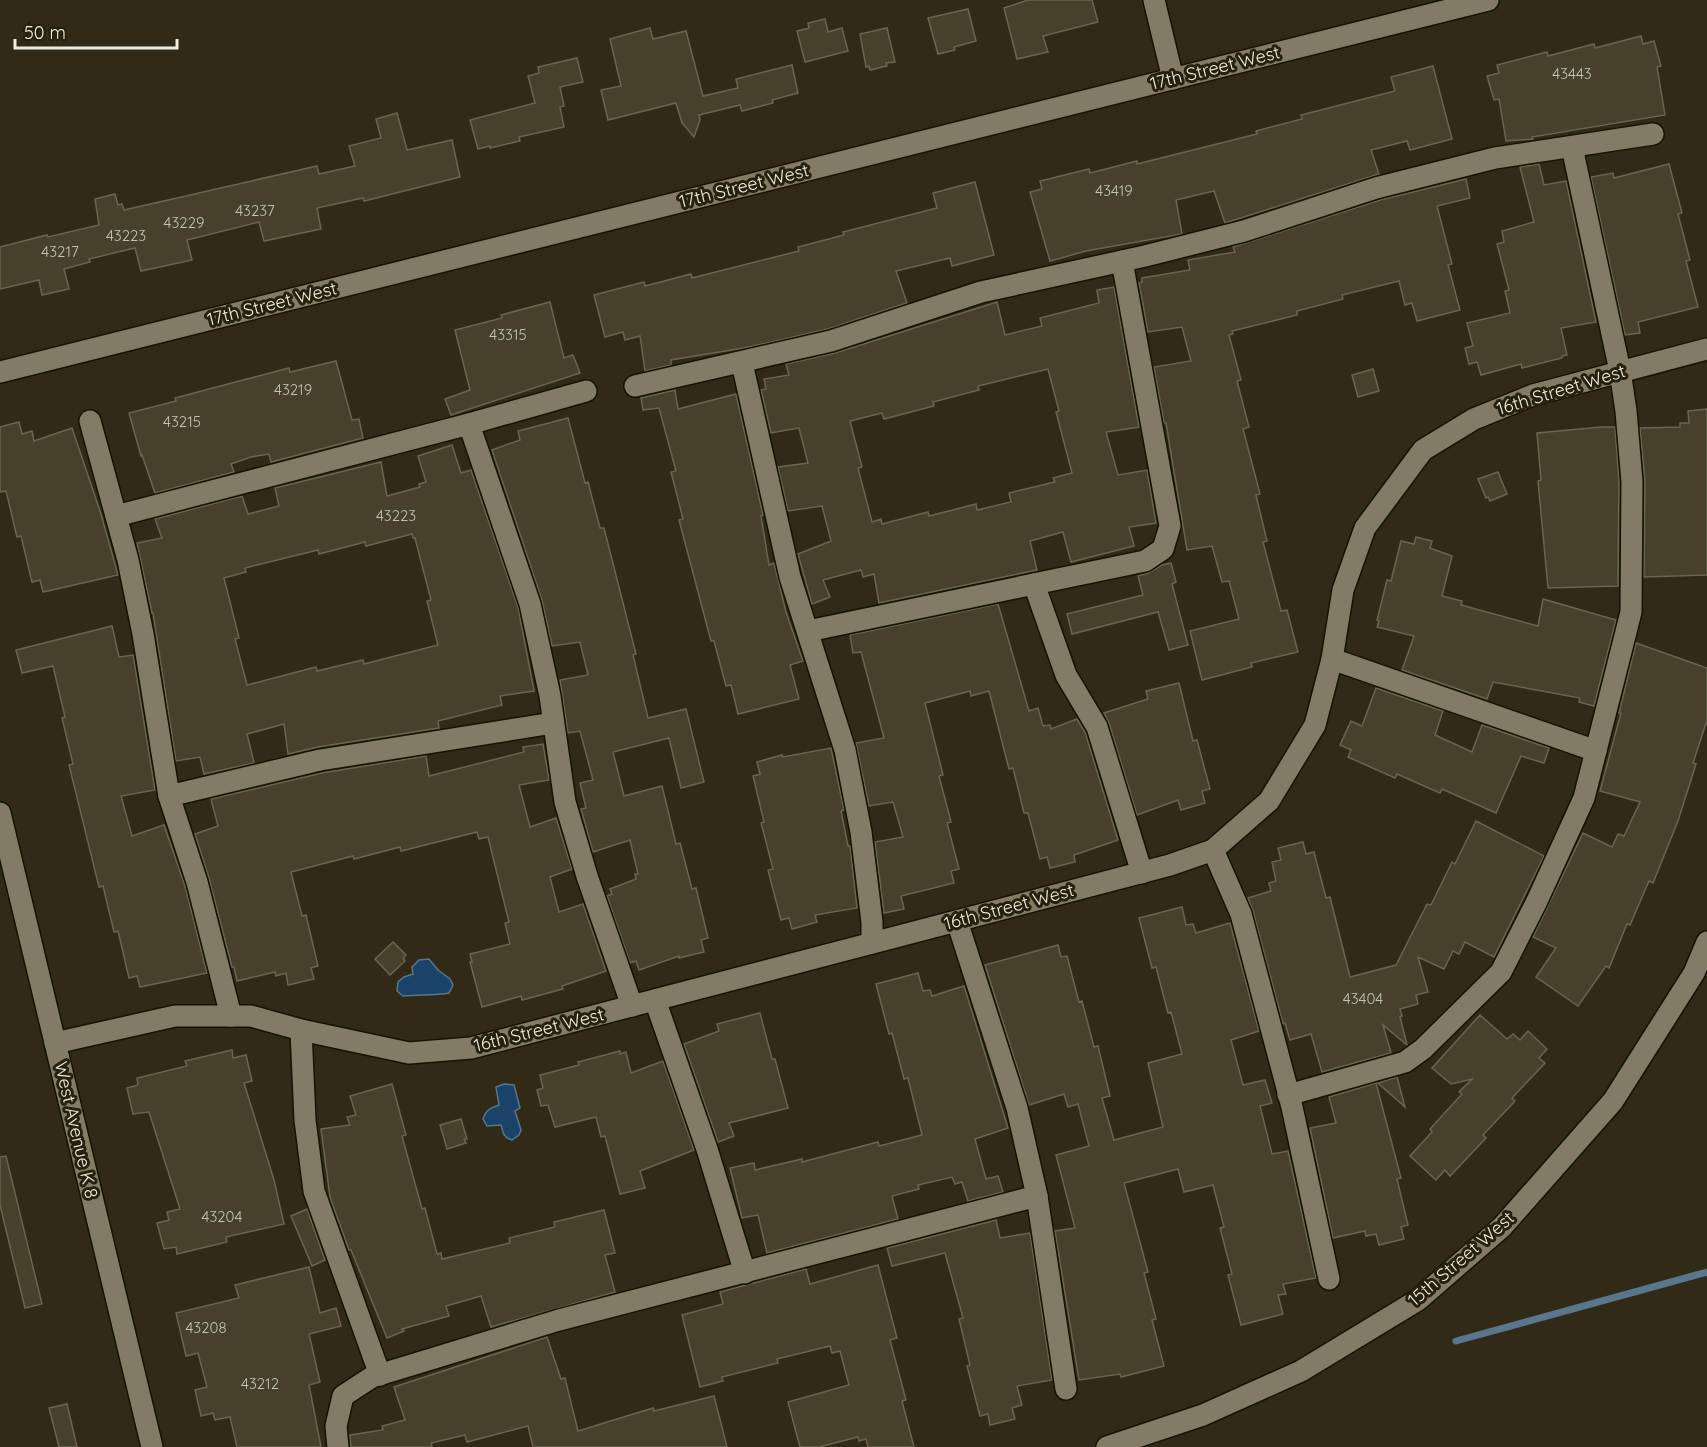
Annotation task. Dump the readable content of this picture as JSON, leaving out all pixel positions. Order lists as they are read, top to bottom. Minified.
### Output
{"streets":{"street":["17th Street West","16th Street West","West Avenue K 8","15th Street West"]},"crossings":[["16th Street West","West Avenue K 8"]],"house_numbers":["43443","43419","43237","43229","43223","43217","43315","43219","43215","43223","43404","43204","43208","43212"],"scale_bar":"50 m"}
